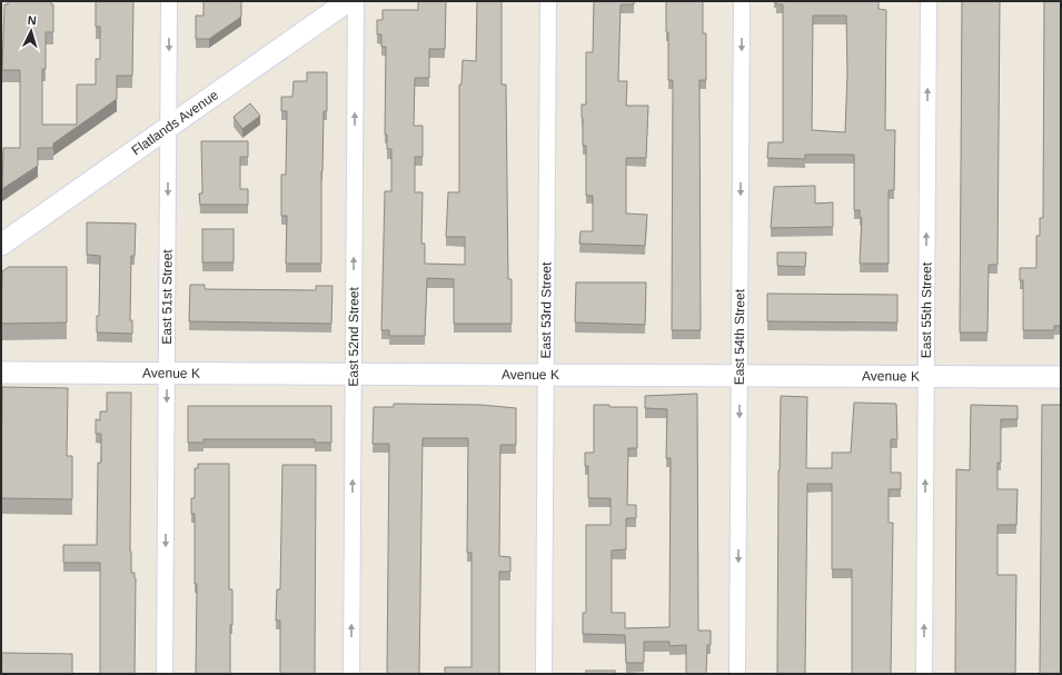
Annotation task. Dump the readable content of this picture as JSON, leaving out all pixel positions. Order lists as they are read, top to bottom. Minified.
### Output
{"streets":{"street":["Flatlands Avenue","East 51st Street","East 53rd Street","East 55th Street","East 54th Street","East 52nd Street","Avenue K"]},"crossings":[["Flatlands Avenue","East 51st Street"],["East 51st Street","Avenue K"],["East 53rd Street","Avenue K"],["East 55th Street","Avenue K"],["East 54th Street","Avenue K"],["East 52nd Street","Avenue K"]],"one_way":["East 51st Street","East 55th Street","East 54th Street","East 52nd Street"],"north":"top"}
